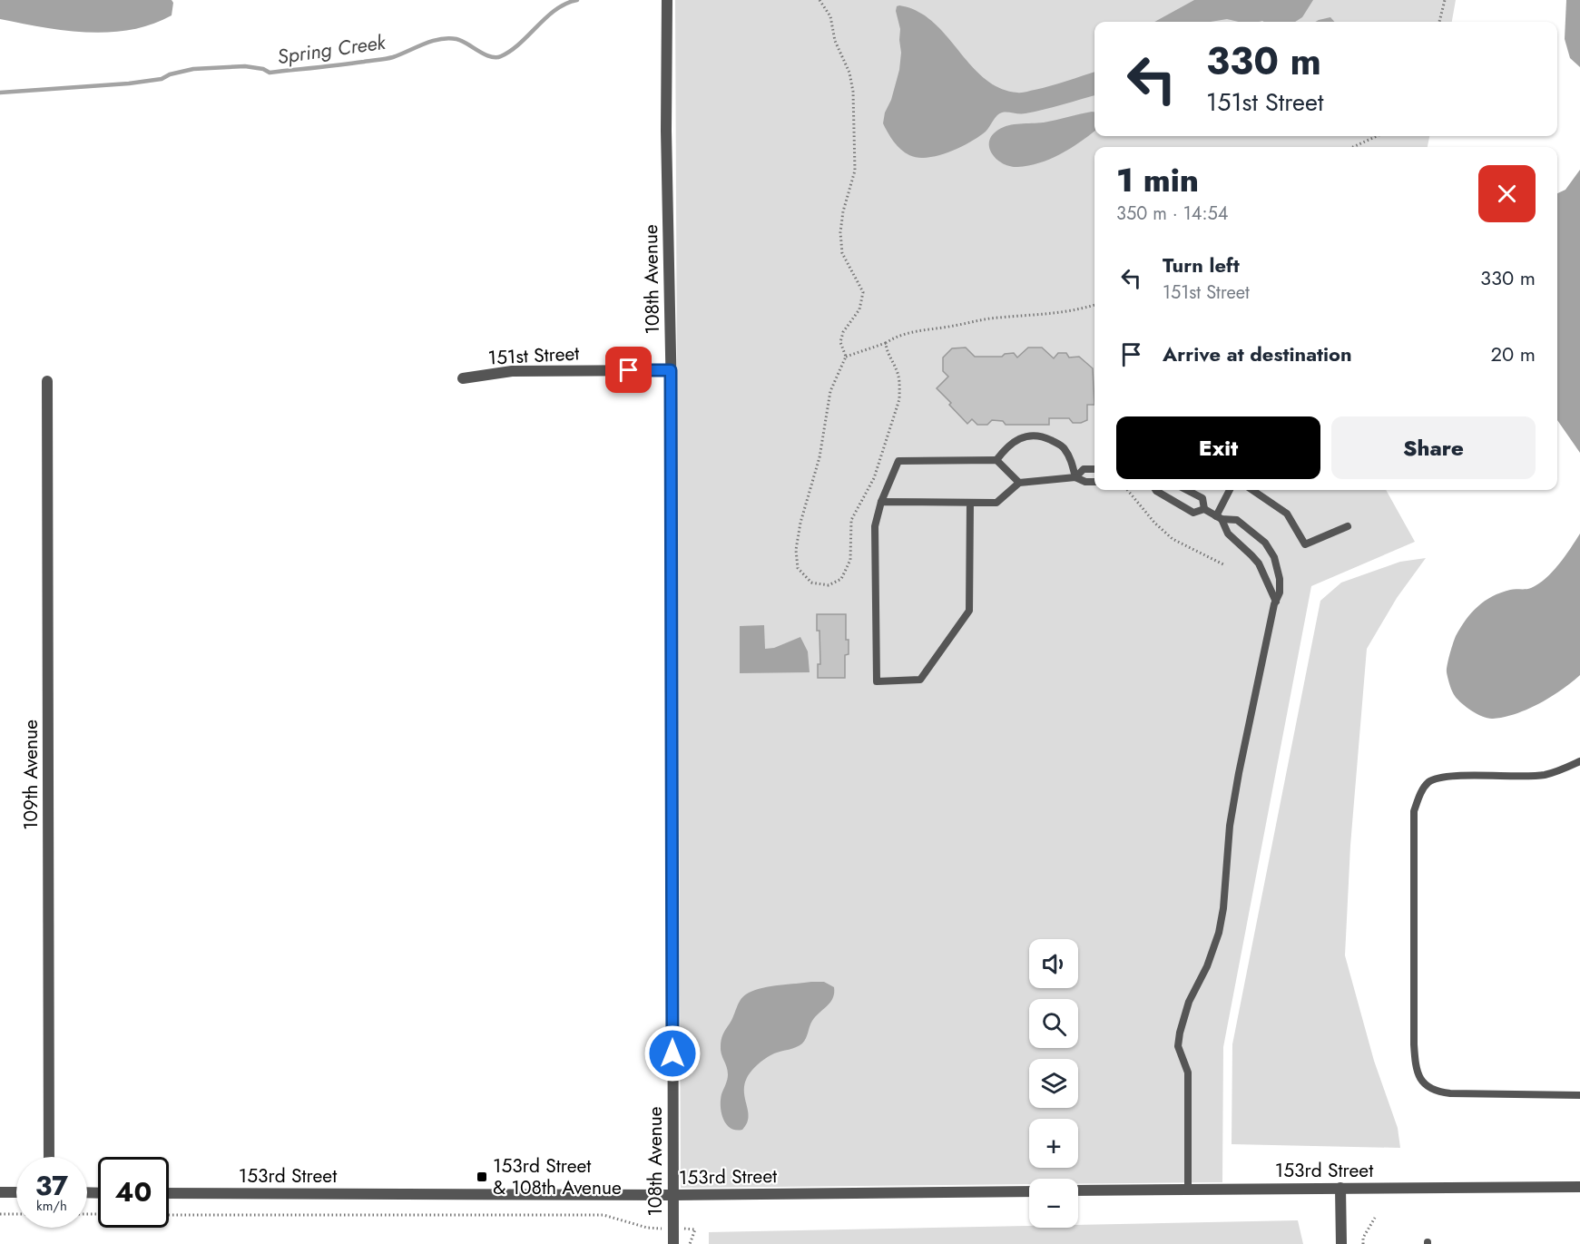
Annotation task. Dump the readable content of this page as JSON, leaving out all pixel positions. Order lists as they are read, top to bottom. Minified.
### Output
{"streets":{"street":["108th Avenue","151st Street","109th Avenue","153rd Street"]},"crossings":[["108th Avenue","151st Street"],["108th Avenue","153rd Street"]],"water":["Spring Creek"],"places":{"transit":["153rd Street & 108th Avenue"]},"page":{"turn":["330 m","151st Street"],"heading":["1 min","350 m · 14:54"],"list":[{"name":"Turn left","note":"151st Street","value":"330 m"},{"name":"Arrive at destination","value":"20 m"}],"buttons":["Exit","Share"],"map_buttons":["+","−"],"speed":"37 km/h","limit":"40"}}
